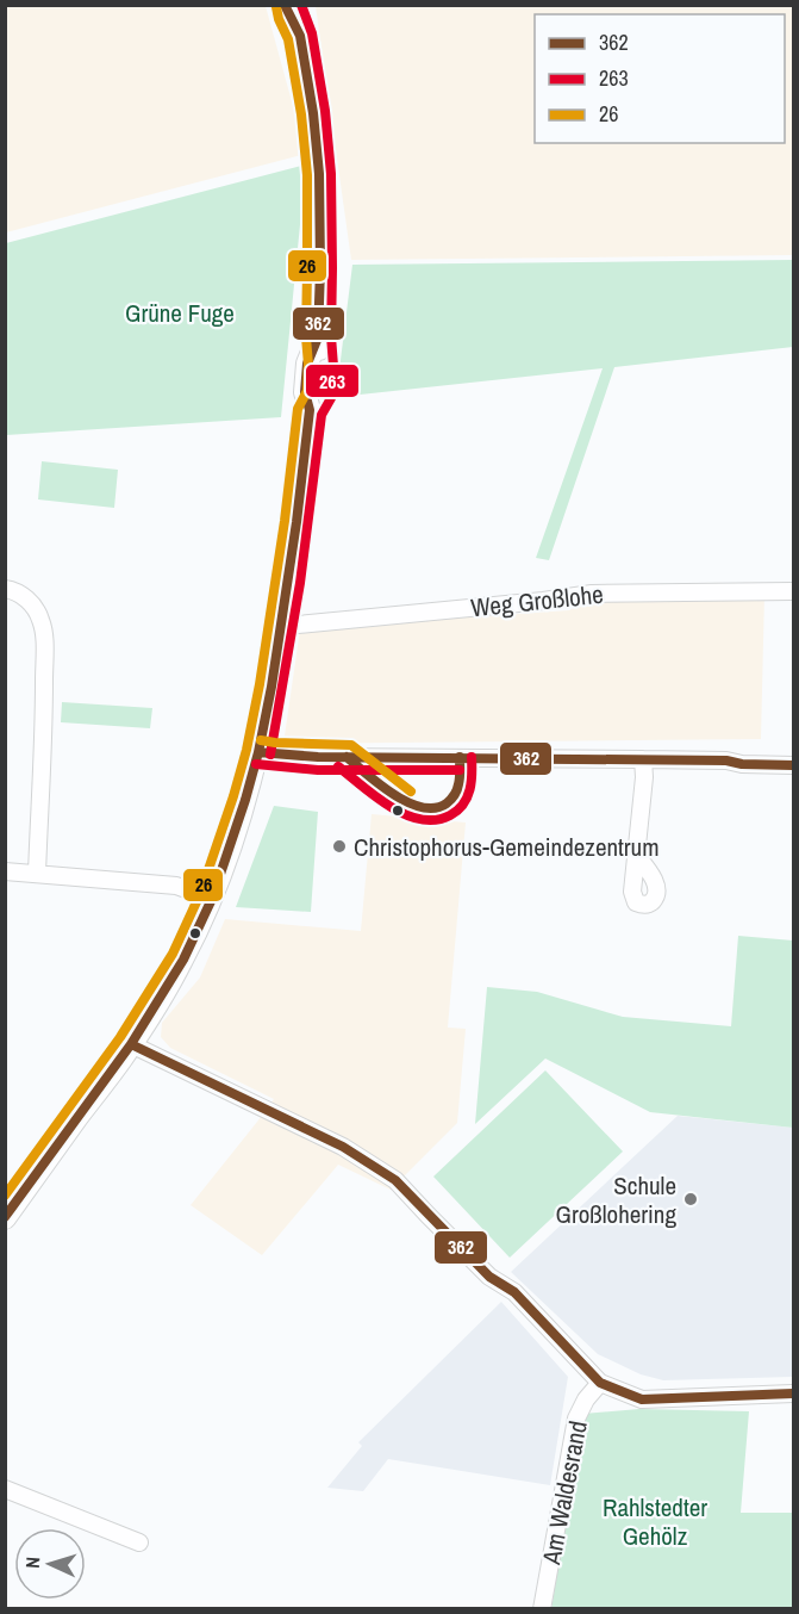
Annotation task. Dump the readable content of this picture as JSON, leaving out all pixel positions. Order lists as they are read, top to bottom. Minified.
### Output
{"streets":{"street":["Weg Großlohe","Am Waldesrand"]},"parks":["Grüne Fuge","Rahlstedter Gehölz"],"places":["Christophorus-Gemeindezentrum","Schule Großlohering"],"lines":["transit line 362","transit line 263","transit line 26"],"legend":["362","263","26"],"north":"left"}
